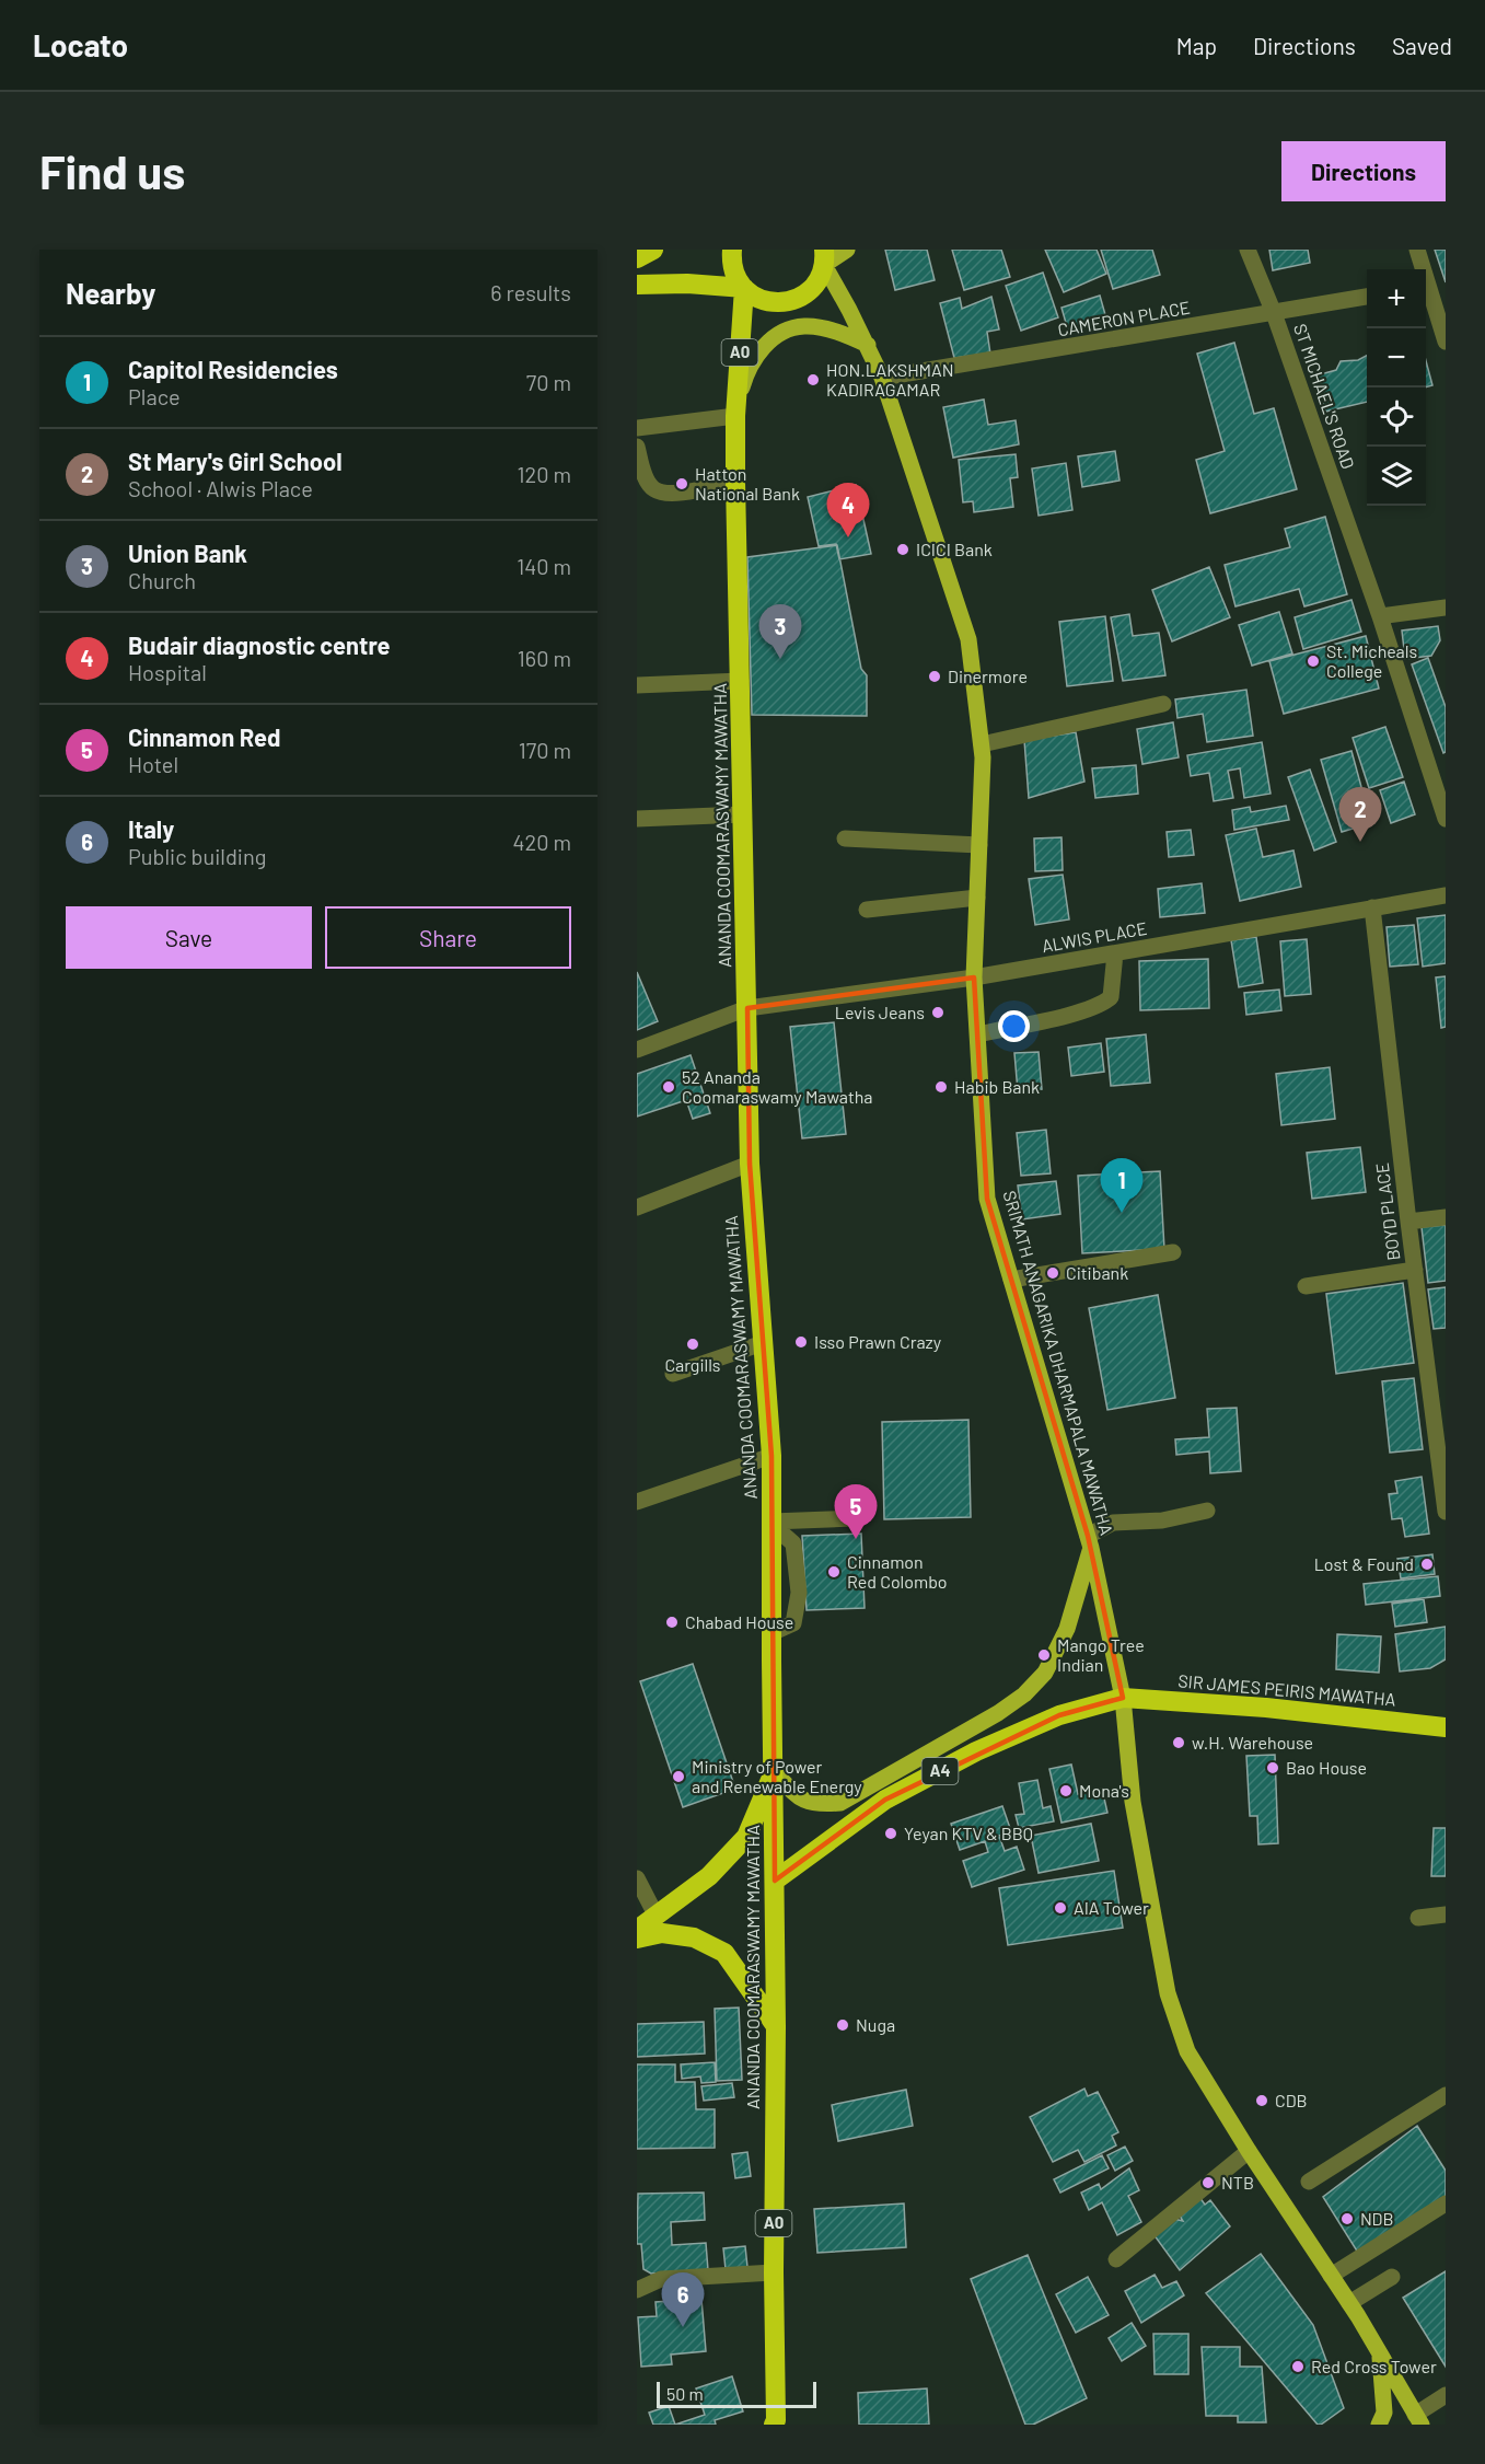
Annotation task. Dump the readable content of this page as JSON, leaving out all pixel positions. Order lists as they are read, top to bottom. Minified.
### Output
{"streets":{"highway":["A0","ANANDA COOMARASWAMY MAWATHA","SIR JAMES PEIRIS MAWATHA","A4"],"main road":["SRIMATH ANAGARIKA DHARMAPALA MAWATHA"],"street":["CAMERON PLACE","ST MICHAEL'S ROAD","ALWIS PLACE","BOYD PLACE"]},"crossings":[["CAMERON PLACE","ST MICHAEL'S ROAD"],["CAMERON PLACE","SRIMATH ANAGARIKA DHARMAPALA MAWATHA"],["ANANDA COOMARASWAMY MAWATHA","ALWIS PLACE"],["ANANDA COOMARASWAMY MAWATHA","A4"],["ALWIS PLACE","BOYD PLACE"],["ALWIS PLACE","SRIMATH ANAGARIKA DHARMAPALA MAWATHA"],["SRIMATH ANAGARIKA DHARMAPALA MAWATHA","SIR JAMES PEIRIS MAWATHA"],["SRIMATH ANAGARIKA DHARMAPALA MAWATHA","A4"],["SIR JAMES PEIRIS MAWATHA","A4"]],"places":["HON.LAKSHMAN KADIRAGAMAR","Hatton National Bank","ICICI Bank","St. Micheals College","Dinermore","Levis Jeans","52 Ananda Coomaraswamy Mawatha","Habib Bank","Citibank","Isso Prawn Crazy","Cargills","Lost & Found","Cinnamon Red Colombo","Chabad House","Mango Tree Indian","w.H. Warehouse","Bao House","Ministry of Power and Renewable Energy","Mona's","Yeyan KTV & BBQ","AIA Tower","Nuga","CDB","NTB","NDB","Red Cross Tower"],"scale_bar":"50 m","page":{"header":"Locato","nav":["Map","Directions","Saved"],"buttons":["Directions",["Save","Share"]],"title":"Find us","heading":["Nearby","6 results"],"map_buttons":["+","−"],"list":[{"mark":"1","name":"Capitol Residencies","note":"Place","value":"70 m"},{"mark":"2","name":"St Mary's Girl School","note":"School · Alwis Place","value":"120 m"},{"mark":"3","name":"Union Bank","note":"Church","value":"140 m"},{"mark":"4","name":"Budair diagnostic centre","note":"Hospital","value":"160 m"},{"mark":"5","name":"Cinnamon Red","note":"Hotel","value":"170 m"},{"mark":"6","name":"Italy","note":"Public building","value":"420 m"}],"pins":["4","3","2","1","5","6"],"scale":"50 m"}}
